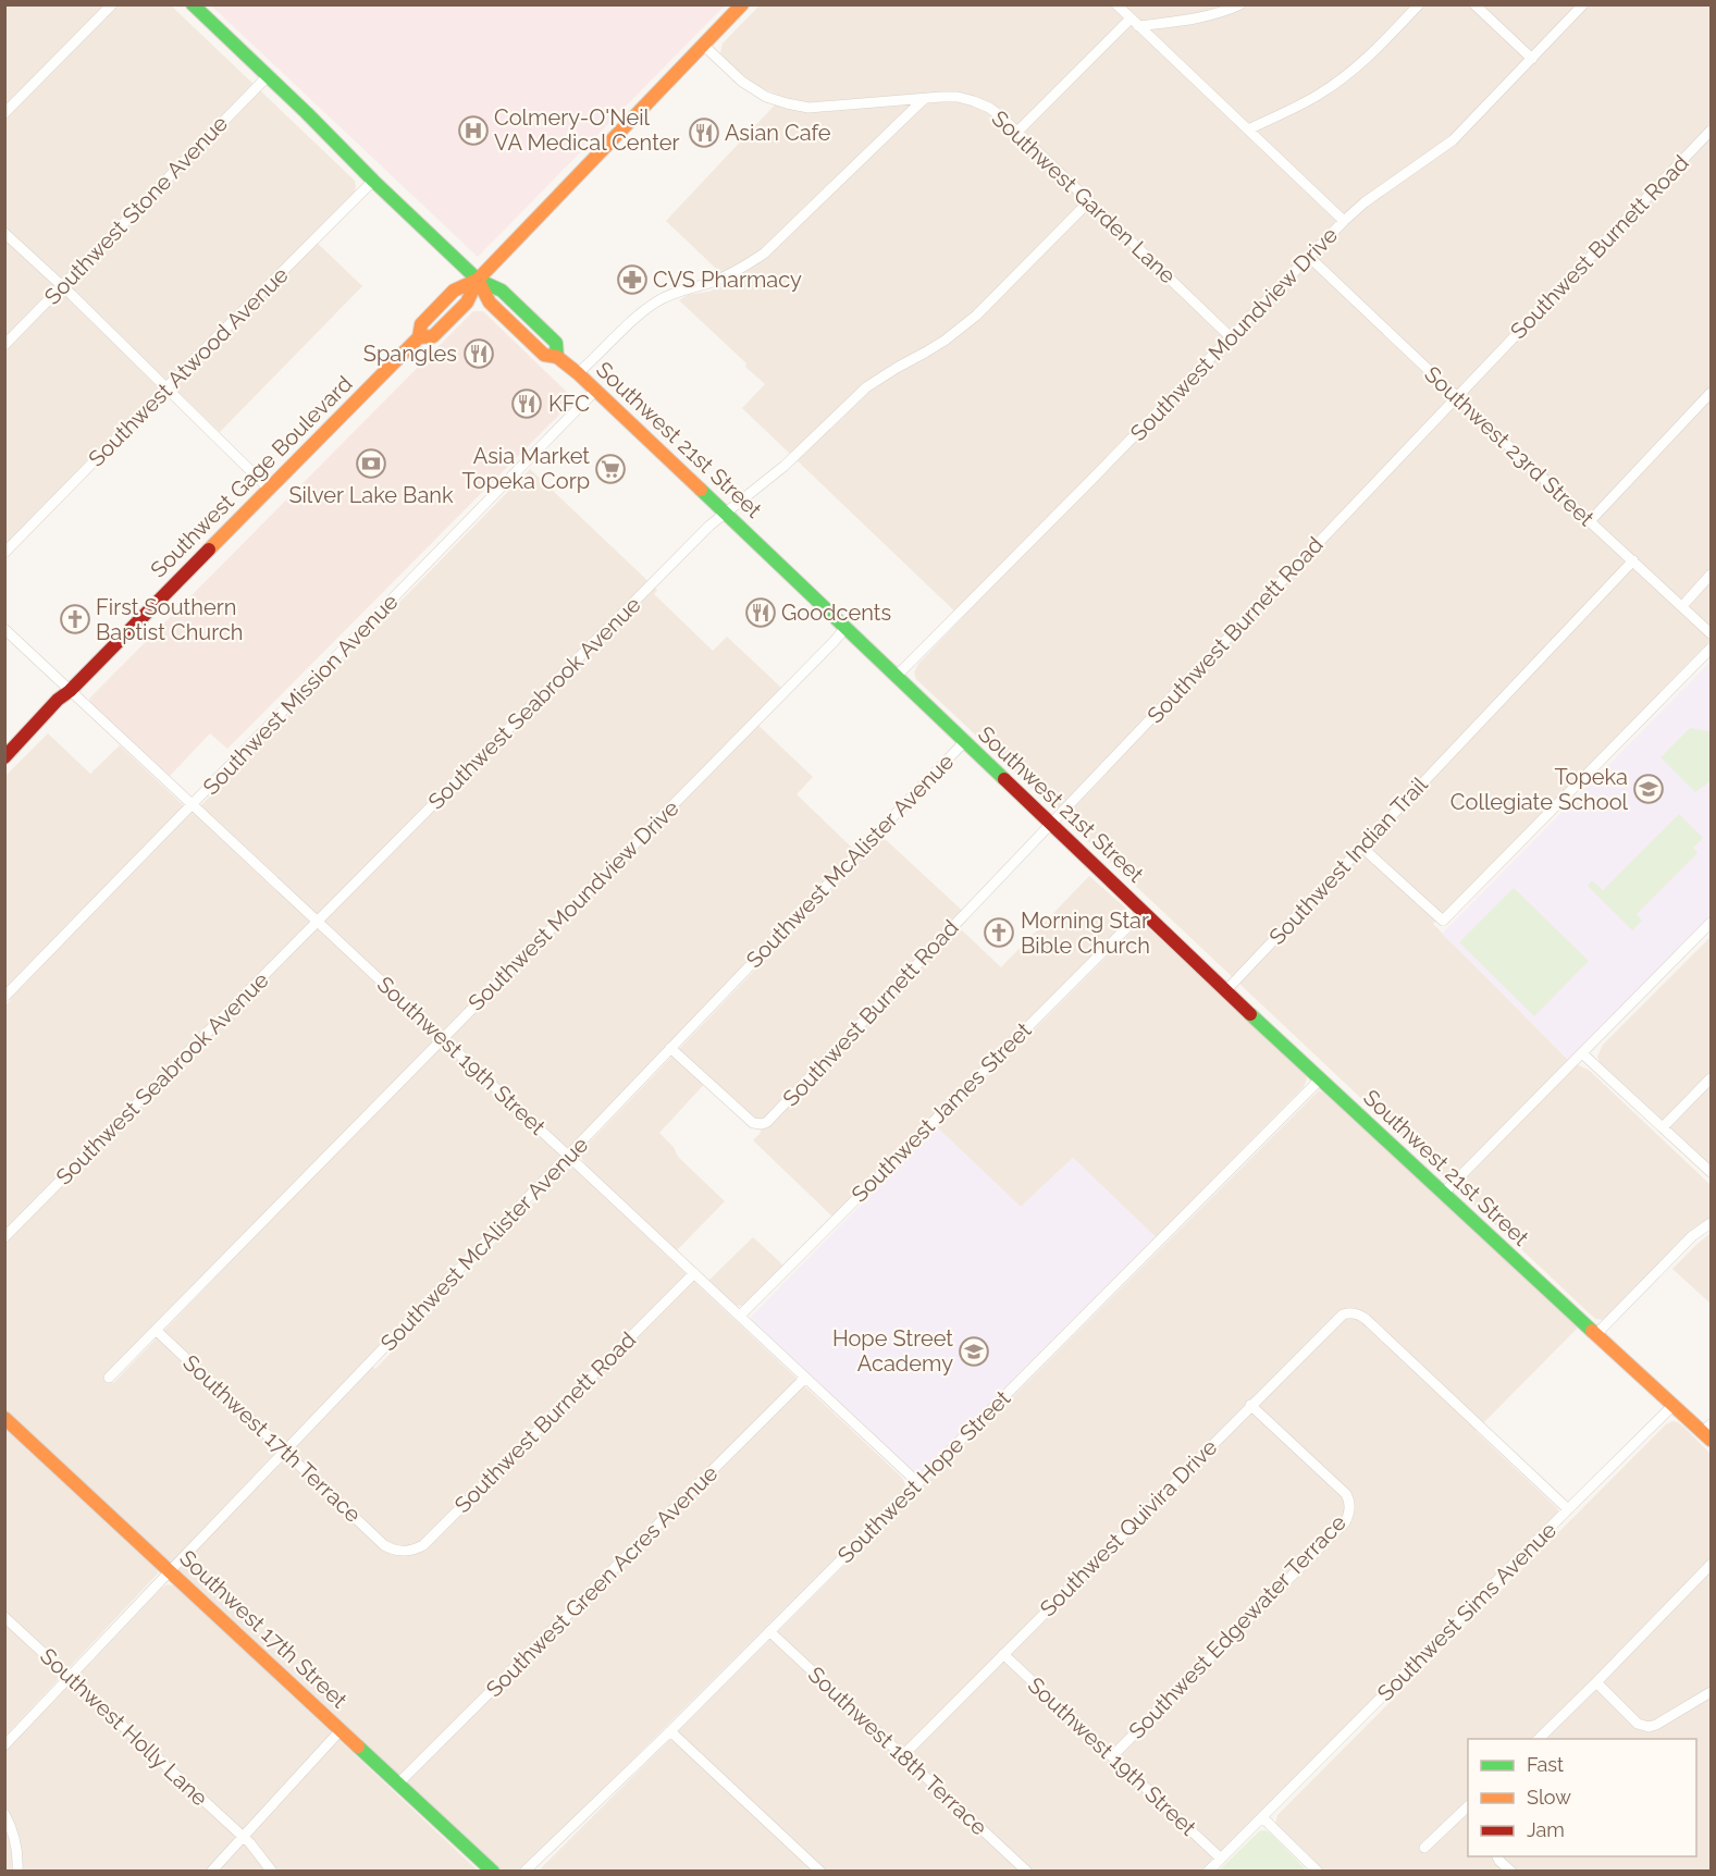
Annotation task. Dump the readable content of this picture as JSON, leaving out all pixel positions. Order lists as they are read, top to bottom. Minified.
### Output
{"streets":{"main road":["Southwest 21st Street","Southwest Gage Boulevard","Southwest 17th Street"],"street":["Southwest Garden Lane","Southwest Stone Avenue","Southwest Burnett Road","Southwest Moundview Drive","Southwest Atwood Avenue","Southwest 23rd Street","Southwest Mission Avenue","Southwest Seabrook Avenue","Southwest McAlister Avenue","Southwest Indian Trail","Southwest 19th Street","Southwest James Street","Southwest 17th Terrace","Southwest Hope Street","Southwest Quivira Drive","Southwest Green Acres Avenue","Southwest Sims Avenue","Southwest Edgewater Terrace","Southwest Holly Lane","Southwest 18th Terrace"]},"crossings":[["Southwest Garden Lane","Southwest Moundview Drive"],["Southwest Garden Lane","Southwest Gage Boulevard"],["Southwest Garden Lane","Southwest Seabrook Avenue"],["Southwest Stone Avenue","Southwest 21st Street"],["Southwest Burnett Road","Southwest 21st Street"],["Southwest Burnett Road","Southwest 23rd Street"],["Southwest Burnett Road","Southwest McAlister Avenue"],["Southwest Burnett Road","Southwest 19th Street"],["Southwest Burnett Road","Southwest 17th Terrace"],["Southwest Moundview Drive","Southwest 21st Street"],["Southwest Moundview Drive","Southwest 23rd Street"],["Southwest Moundview Drive","Southwest 19th Street"],["Southwest Moundview Drive","Southwest 17th Terrace"],["Southwest Atwood Avenue","Southwest 21st Street"],["Southwest 21st Street","Southwest Gage Boulevard"],["Southwest 21st Street","Southwest Mission Avenue"],["Southwest 21st Street","Southwest Seabrook Avenue"],["Southwest 21st Street","Southwest McAlister Avenue"],["Southwest 21st Street","Southwest Indian Trail"],["Southwest 21st Street","Southwest James Street"],["Southwest 21st Street","Southwest Hope Street"],["Southwest 21st Street","Southwest Sims Avenue"],["Southwest 23rd Street","Southwest Indian Trail"],["Southwest Gage Boulevard","Southwest 19th Street"],["Southwest Mission Avenue","Southwest 19th Street"],["Southwest Seabrook Avenue","Southwest 19th Street"],["Southwest McAlister Avenue","Southwest 19th Street"],["Southwest McAlister Avenue","Southwest 17th Terrace"],["Southwest McAlister Avenue","Southwest 17th Street"],["Southwest McAlister Avenue","Southwest Holly Lane"],["Southwest 19th Street","Southwest James Street"],["Southwest 19th Street","Southwest Hope Street"],["Southwest 19th Street","Southwest Quivira Drive"],["Southwest 19th Street","Southwest Green Acres Avenue"],["Southwest 19th Street","Southwest Sims Avenue"],["Southwest 19th Street","Southwest Edgewater Terrace"],["Southwest Hope Street","Southwest 18th Terrace"],["Southwest Quivira Drive","Southwest Sims Avenue"],["Southwest Quivira Drive","Southwest Edgewater Terrace"],["Southwest Quivira Drive","Southwest 18th Terrace"],["Southwest Green Acres Avenue","Southwest 17th Street"]],"places":{"hospital":["Colmery-O'Neil VA Medical Center"],"restaurant":["Asian Cafe","Spangles","KFC","Goodcents"],"pharmacy":["CVS Pharmacy"],"bank":["Silver Lake Bank"],"supermarket":["Asia Market Topeka Corp"],"church":["First Southern Baptist Church","Morning Star Bible Church"],"school or university":["Topeka Collegiate School","Hope Street Academy"]},"legend":["Fast","Slow","Jam"]}
